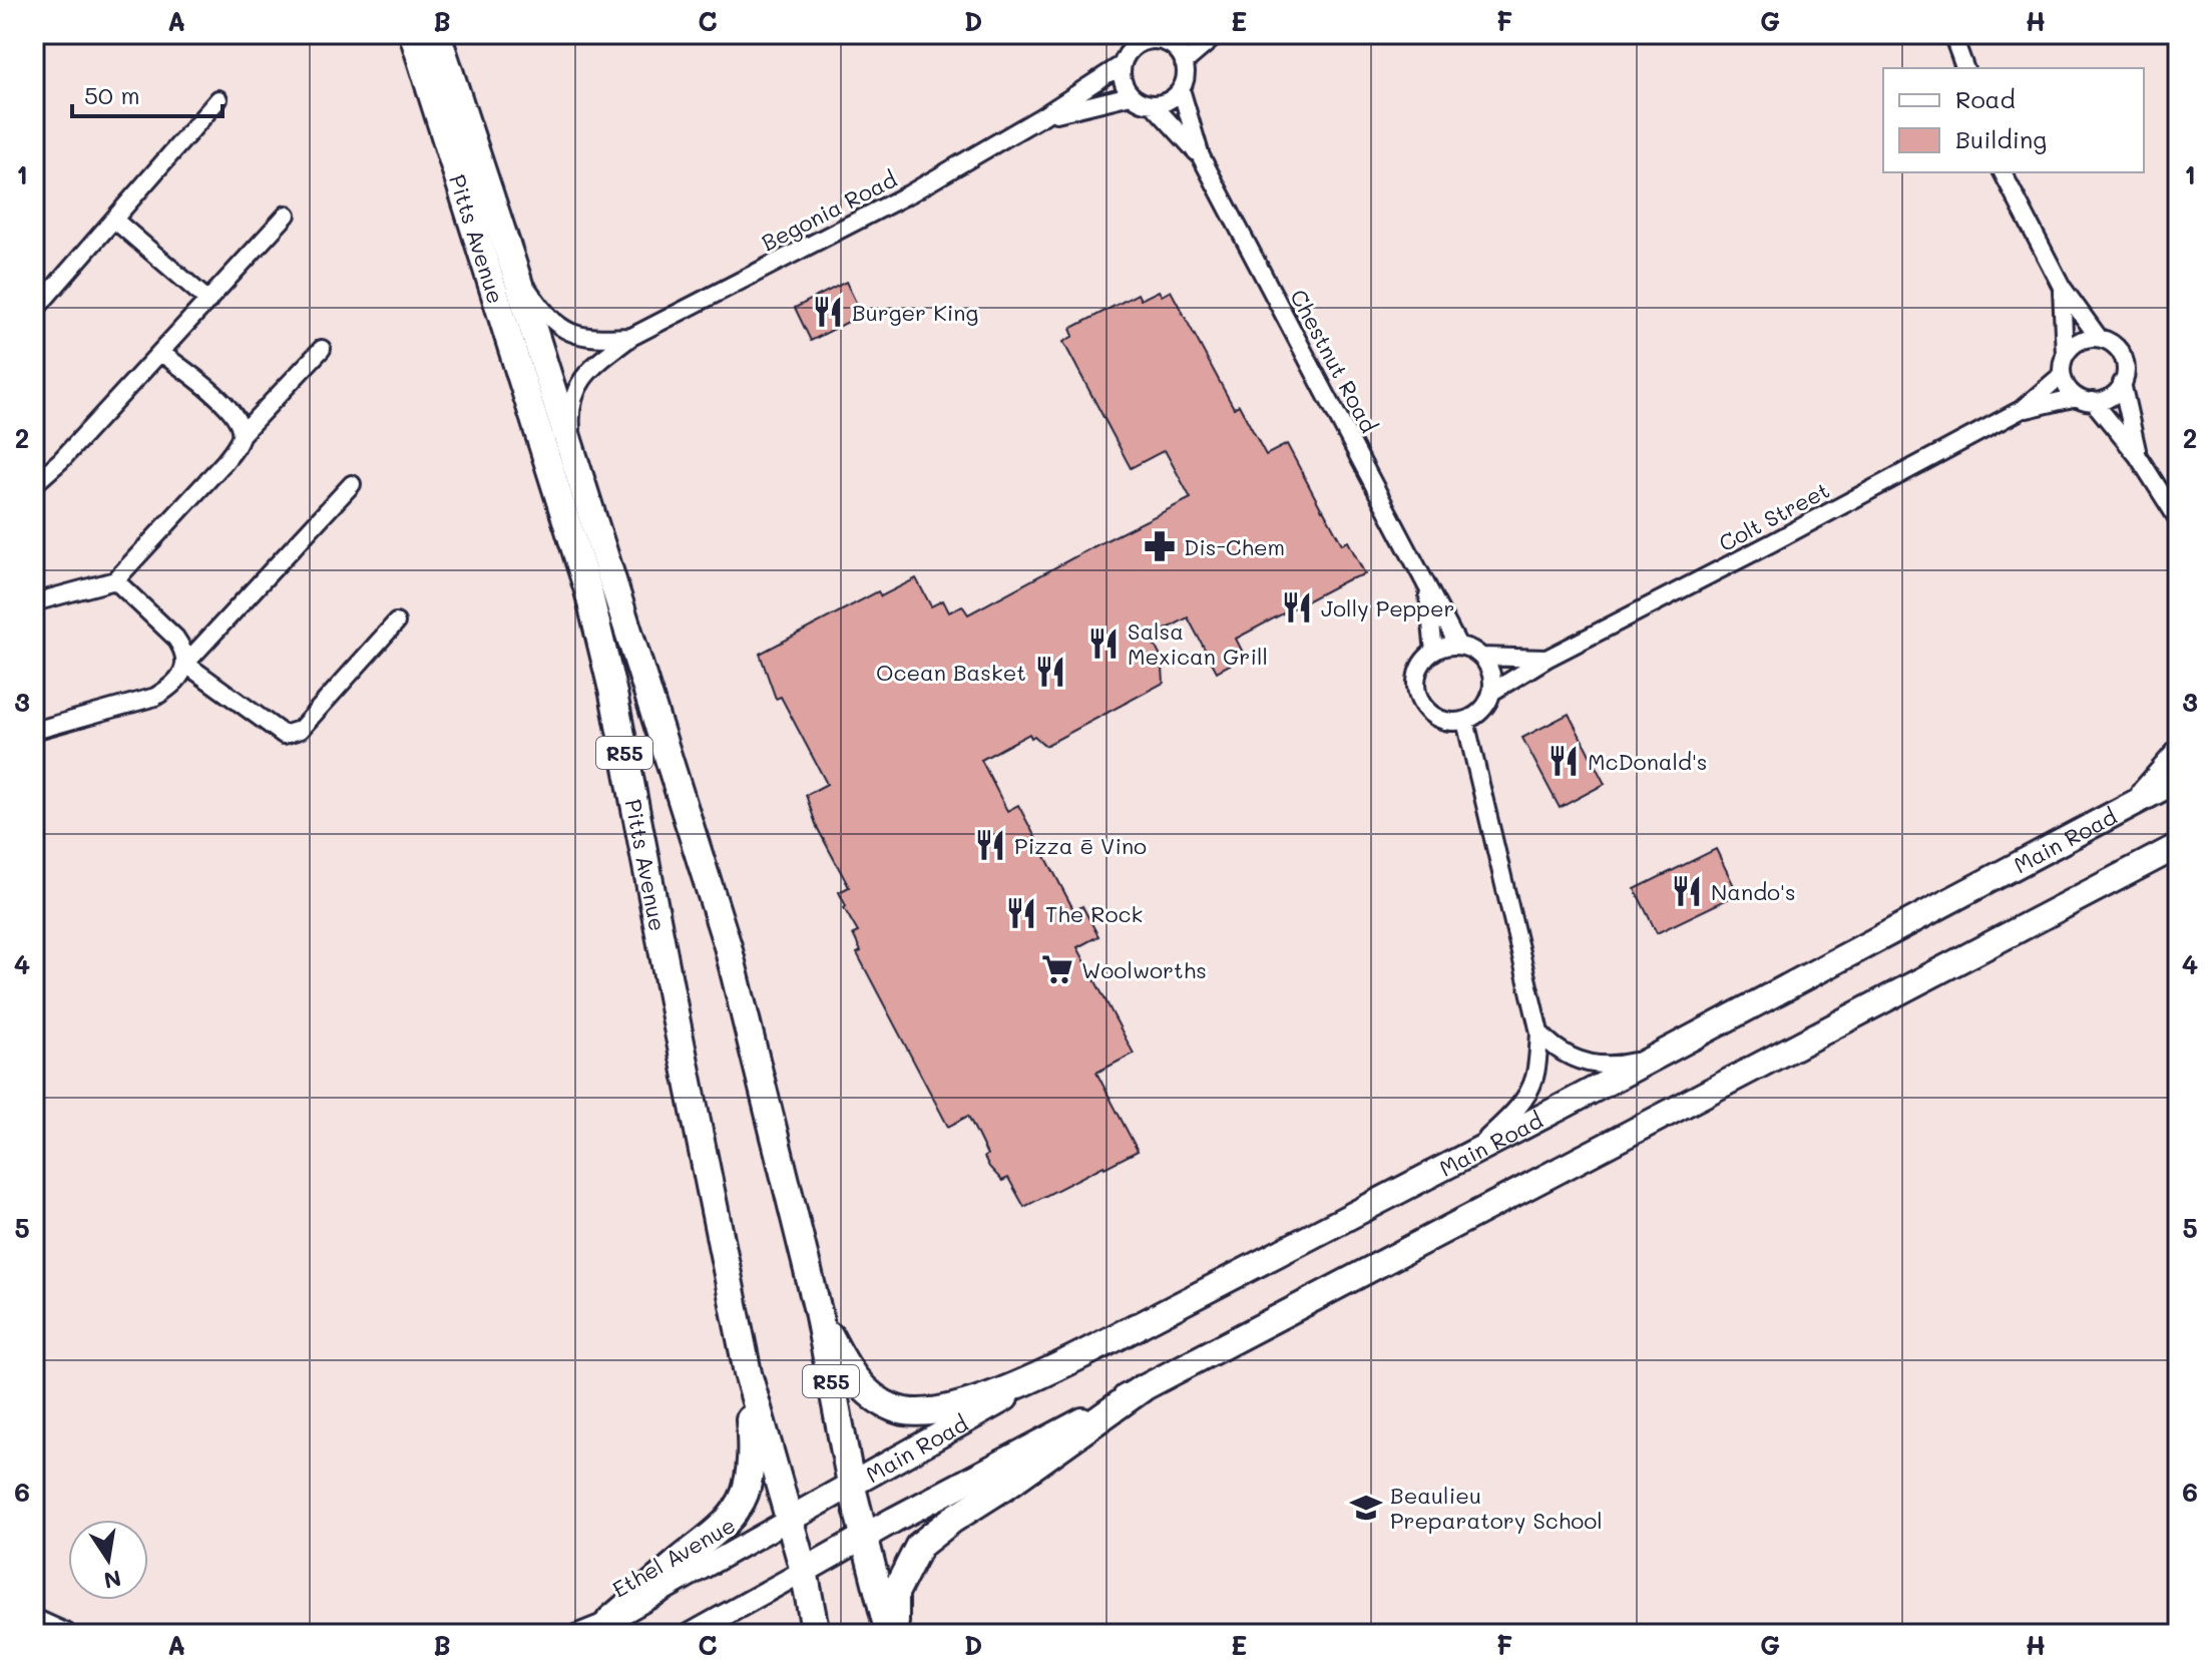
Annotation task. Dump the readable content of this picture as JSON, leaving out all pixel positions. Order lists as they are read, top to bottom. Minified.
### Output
{"streets":{"main road":["Pitts Avenue","R55","Main Road"],"street":["Begonia Road","Chestnut Road","Colt Street","Ethel Avenue"]},"crossings":[["Begonia Road","Chestnut Road"],["Pitts Avenue","R55"],["Pitts Avenue","Main Road"],["Pitts Avenue","Ethel Avenue"],["Chestnut Road","Colt Street"],["R55","Ethel Avenue"]],"places":{"restaurant":["Burger King","Jolly Pepper","Salsa Mexican Grill","Ocean Basket","McDonald's","Pizza ē Vino","Nando's","The Rock"],"pharmacy":["Dis-Chem"],"supermarket":["Woolworths"],"school or university":["Beaulieu Preparatory School"]},"legend":["Road","Building"],"scale_bar":"50 m","north":"bottom","grid":{"columns":["A","B","C","D","E","F","G","H"],"rows":["1","2","3","4","5","6"]}}
